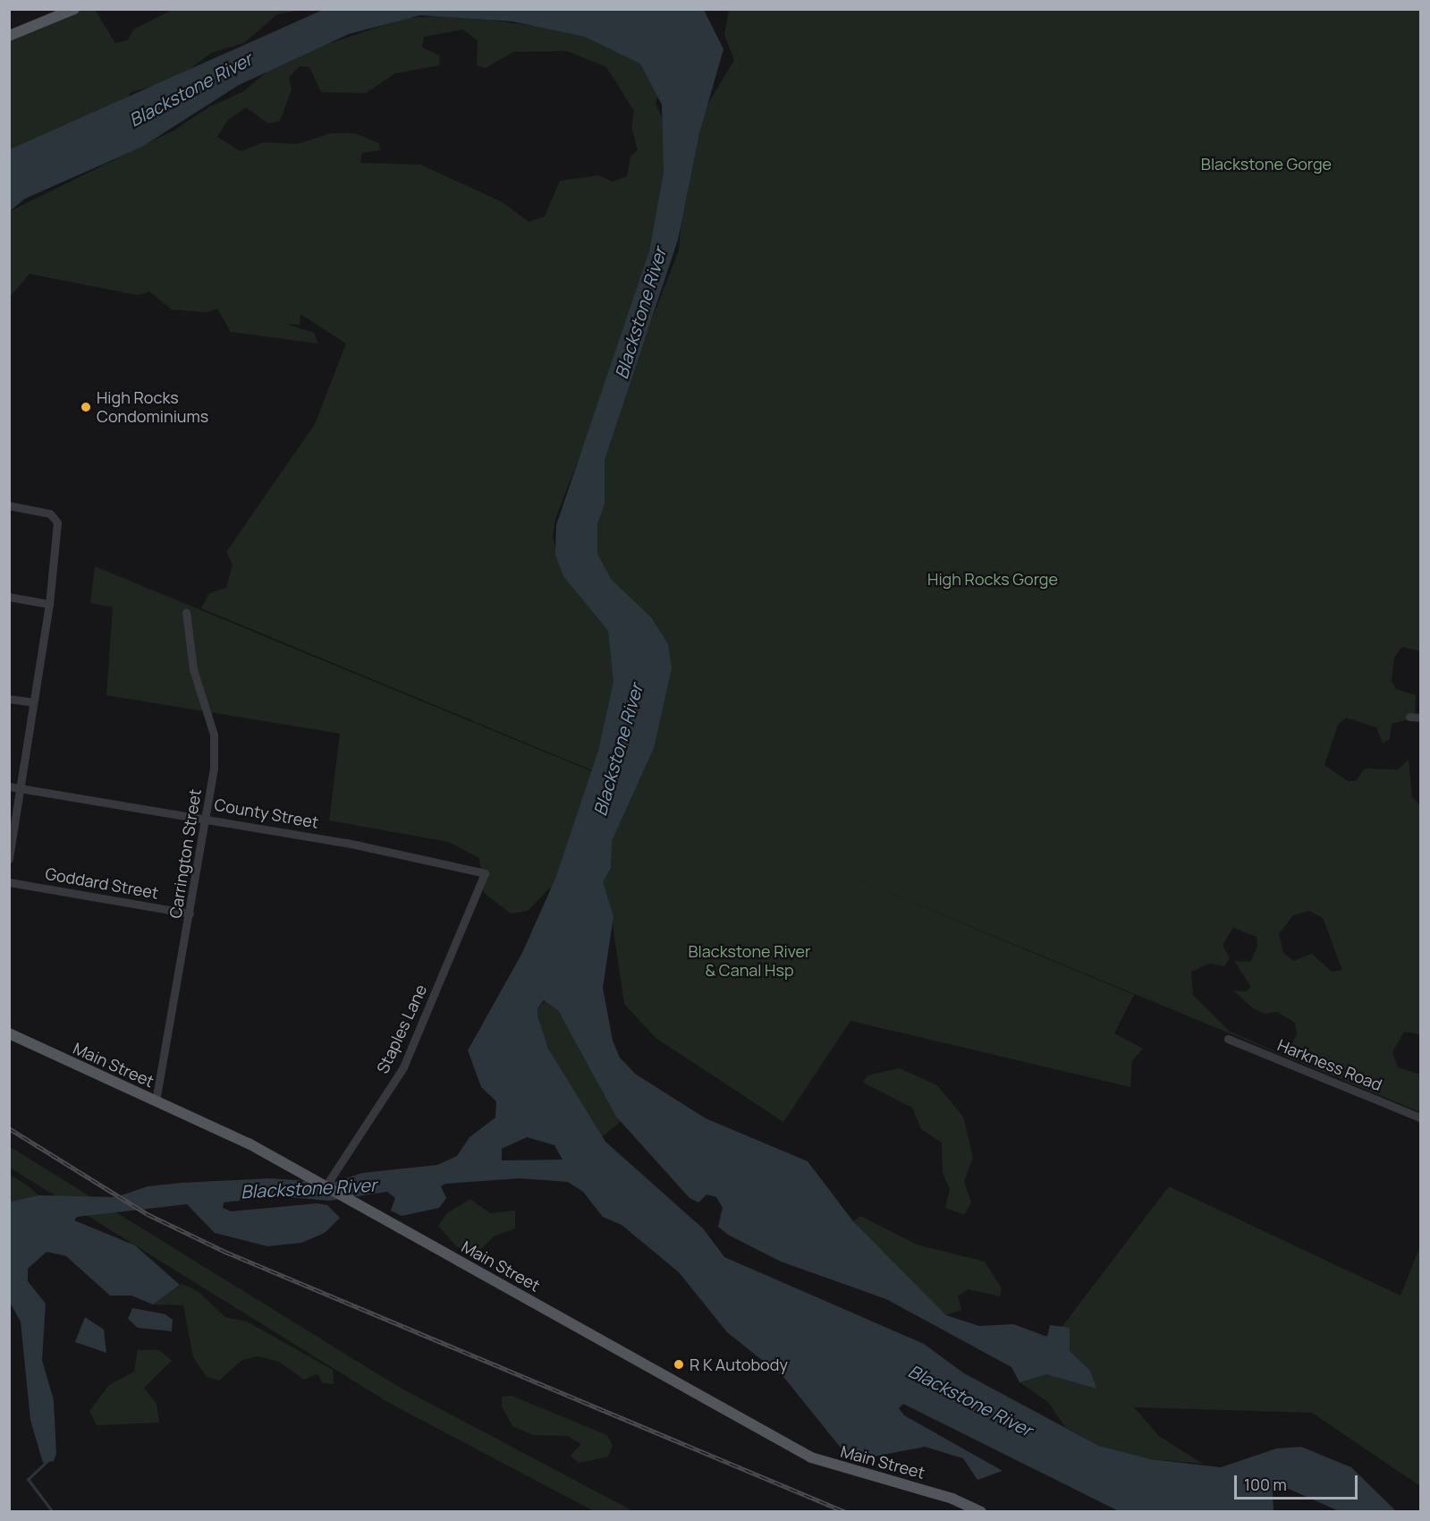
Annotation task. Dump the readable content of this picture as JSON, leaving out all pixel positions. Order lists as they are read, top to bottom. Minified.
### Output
{"streets":{"main road":["Main Street"],"street":["County Street","Carrington Street","Goddard Street","Staples Lane","Harkness Road"]},"crossings":[["County Street","Carrington Street"],["County Street","Staples Lane"],["Carrington Street","Goddard Street"],["Carrington Street","Main Street"],["Staples Lane","Main Street"]],"water":["Blackstone River"],"parks":["Blackstone Gorge","High Rocks Gorge","Blackstone River & Canal Hsp"],"places":["High Rocks Condominiums","R K Autobody"],"scale_bar":"100 m"}
